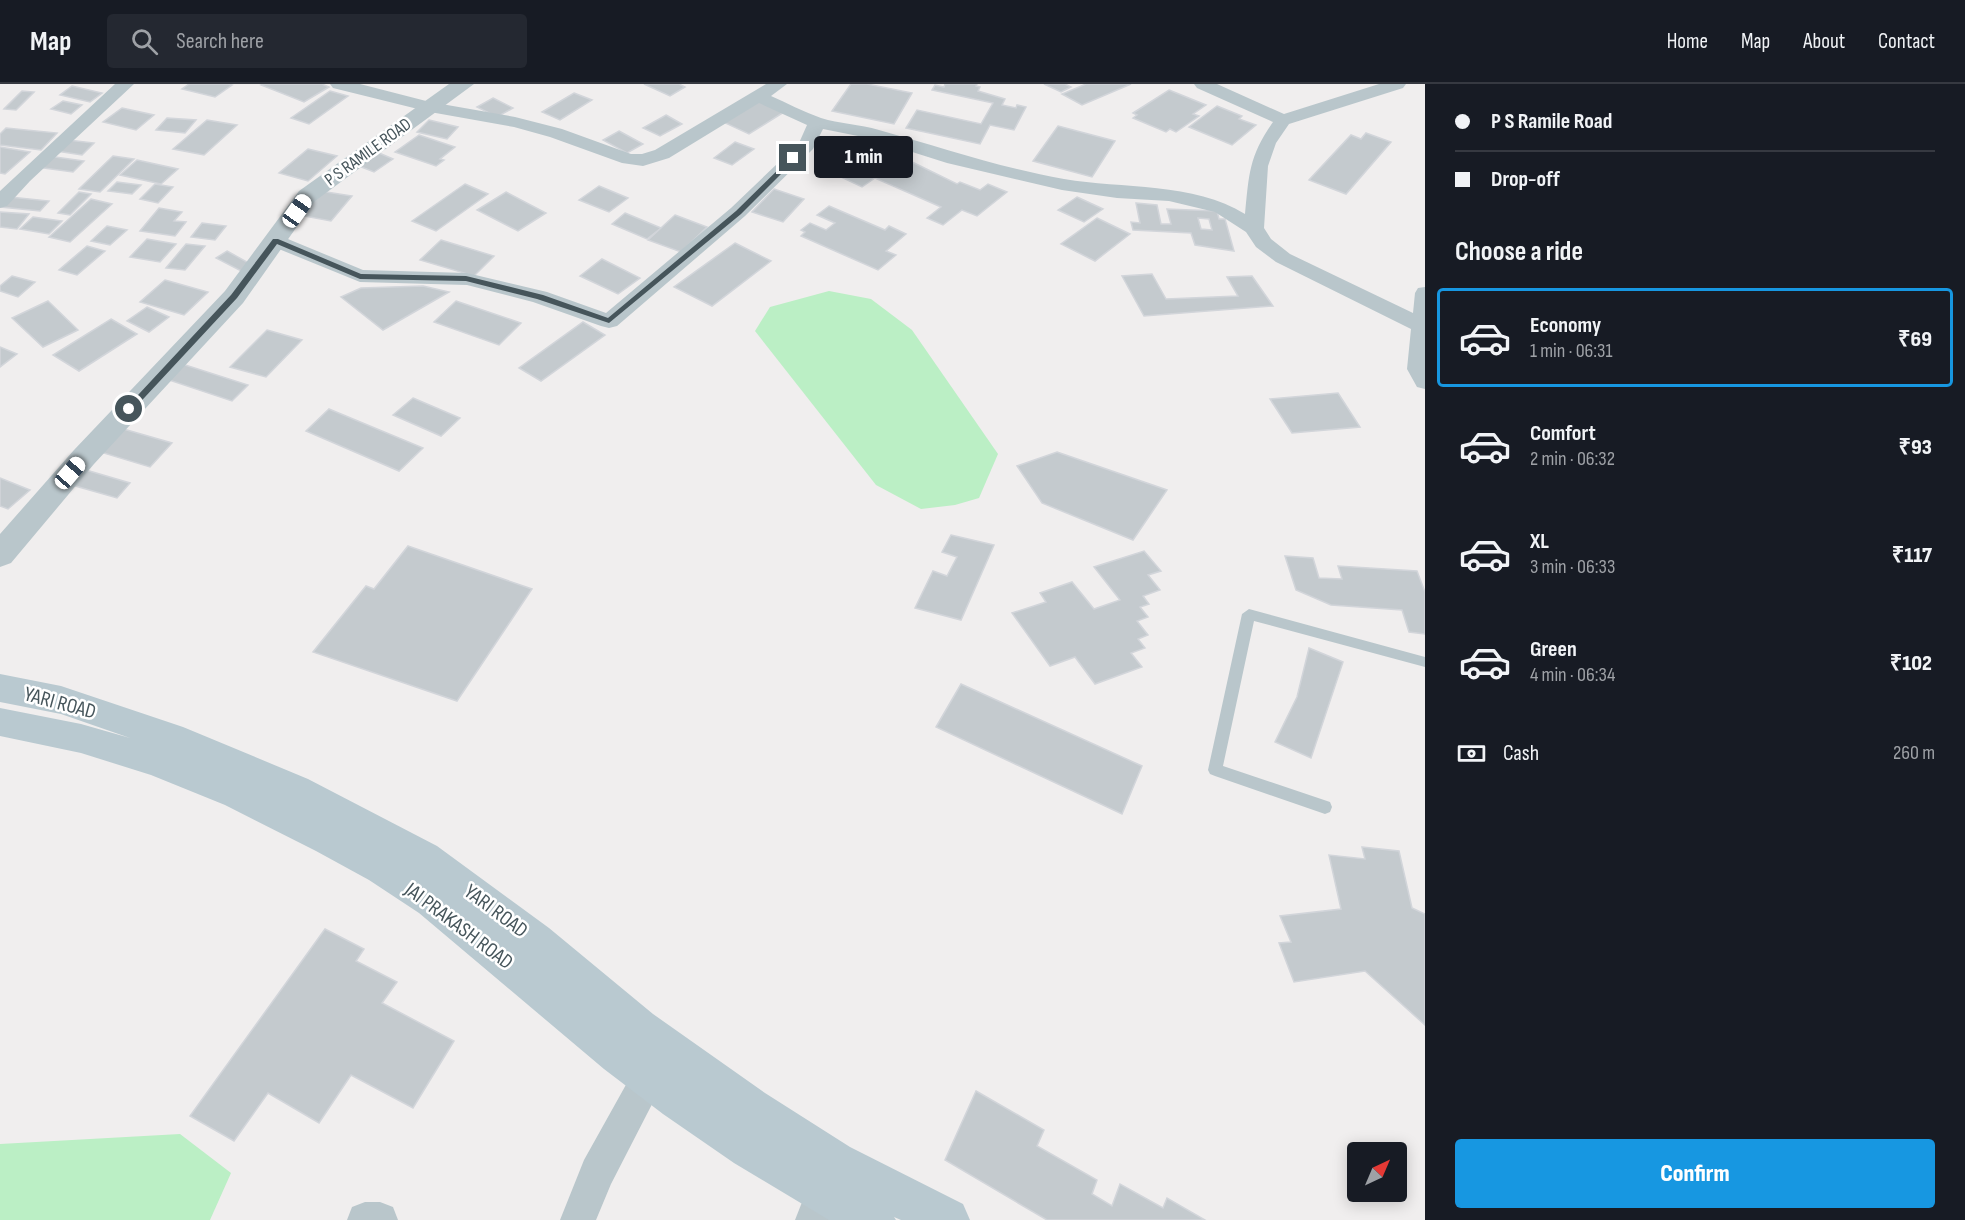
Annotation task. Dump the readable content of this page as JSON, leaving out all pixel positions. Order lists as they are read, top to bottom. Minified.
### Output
{"streets":{"main road":["YARI ROAD","JAI PRAKASH ROAD"],"street":["P S RAMILE ROAD"]},"crossings":[["YARI ROAD","JAI PRAKASH ROAD"]],"north":"top right","page":{"header":"Map","search":"Search here","nav":["Home","Map","About","Contact"],"banner":["P S Ramile Road","Drop-off"],"bubble":"1 min","heading":"Choose a ride","list":[{"name":"Economy","note":"1 min · 06:31","value":"₹69"},{"name":"Comfort","note":"2 min · 06:32","value":"₹93"},{"name":"XL","note":"3 min · 06:33","value":"₹117"},{"name":"Green","note":"4 min · 06:34","value":"₹102"}],"pay":["Cash","260 m"],"buttons":"Confirm"}}
